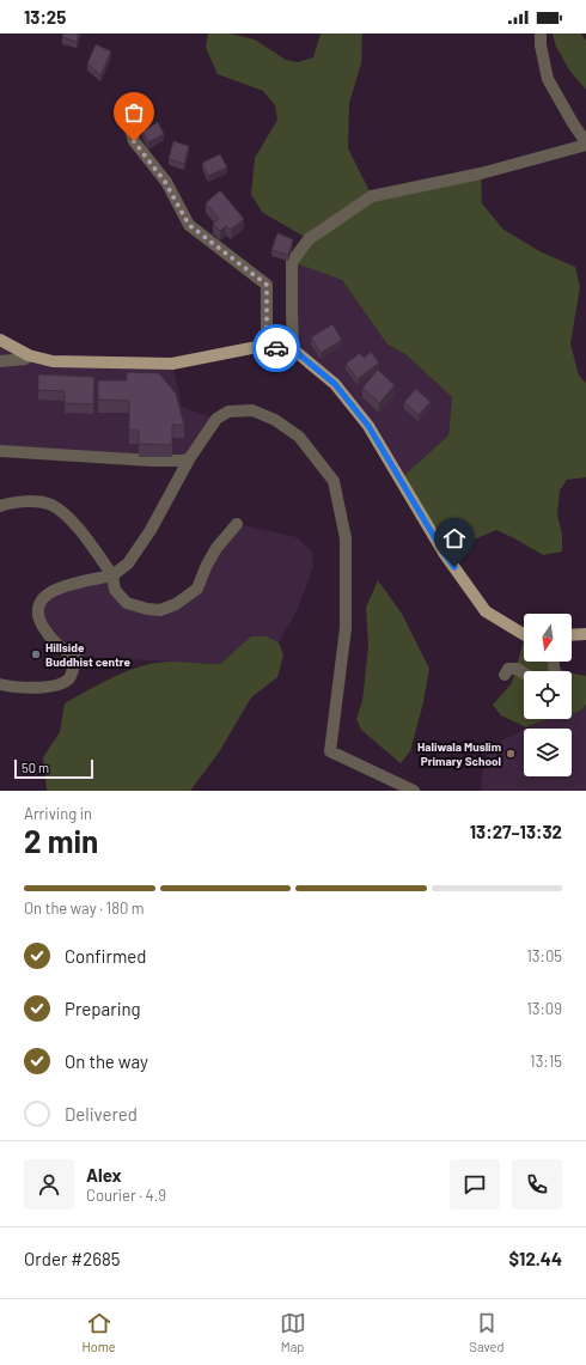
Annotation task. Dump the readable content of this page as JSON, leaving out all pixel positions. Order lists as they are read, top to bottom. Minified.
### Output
{"places":["Hillside Buddhist centre","Haliwala Muslim Primary School"],"scale_bar":"50 m","north":"bottom","page":{"status":"13:25","scale":"50 m","heading":["2 min","Arriving in","13:27–13:32"],"panel":["Alex","Courier · 4.9","Order #2685","$12.44"],"bar":"On the way · 180 m","list":[["Confirmed","13:05"],["Preparing","13:09"],["On the way","13:15"],"Delivered"],"tabs":["Home","Map","Saved"]}}
